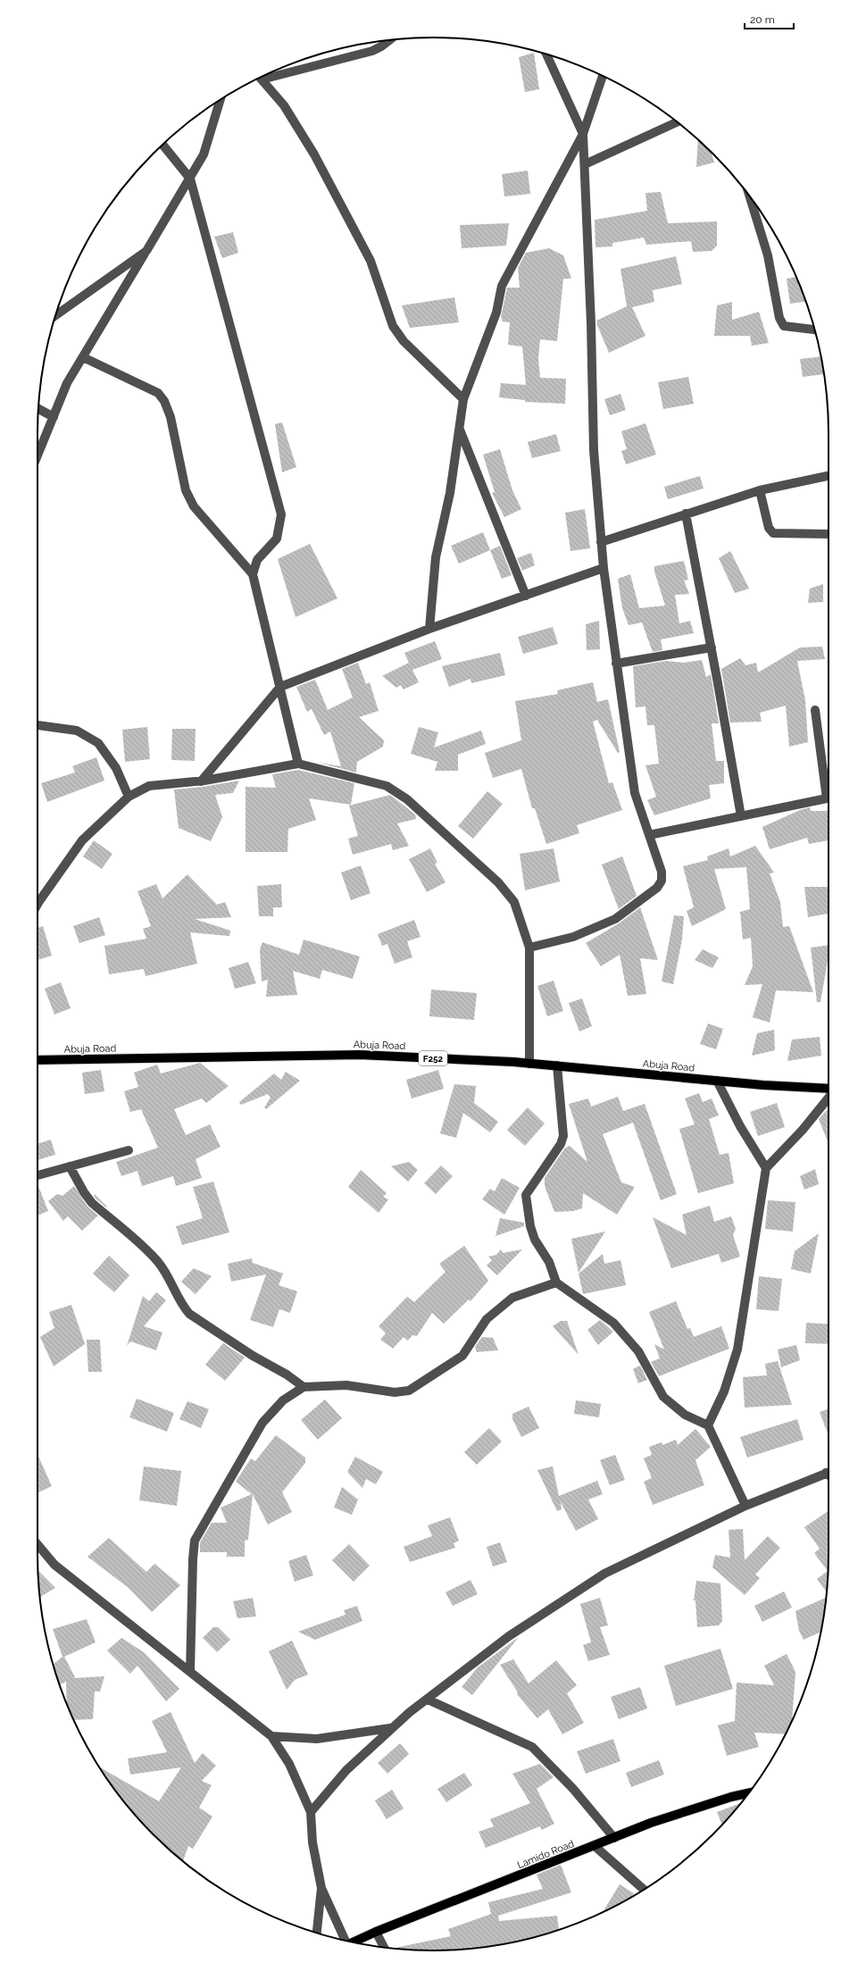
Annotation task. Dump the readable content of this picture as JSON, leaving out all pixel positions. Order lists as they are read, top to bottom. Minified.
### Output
{"streets":{"main road":["Abuja Road","F252","Lamido Road"]},"scale_bar":"20 m"}
